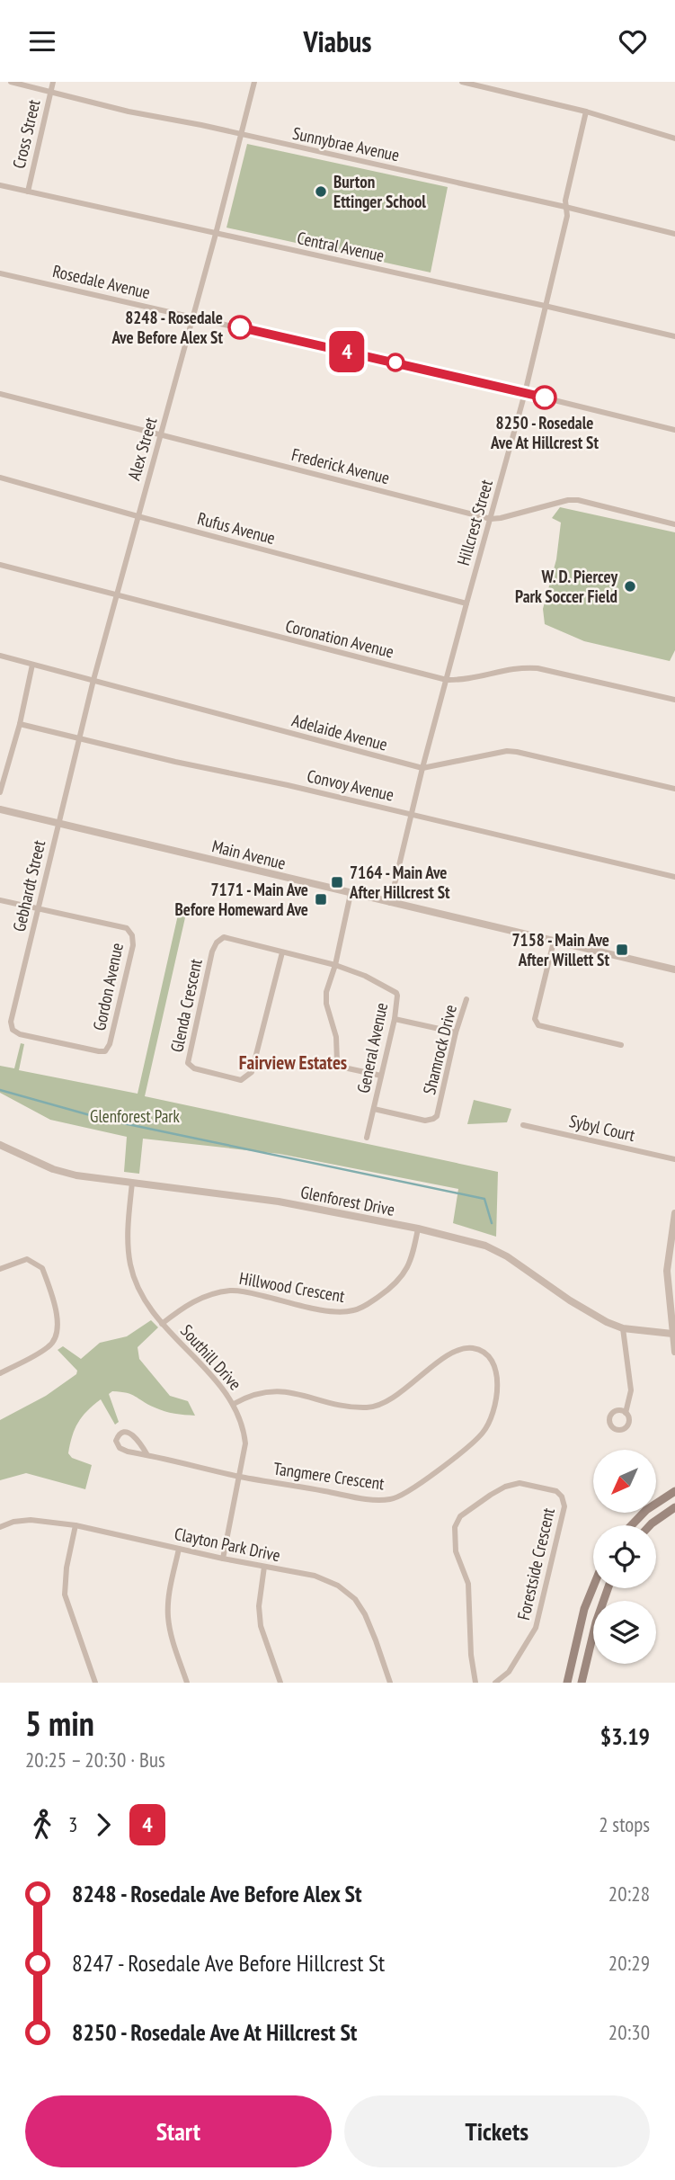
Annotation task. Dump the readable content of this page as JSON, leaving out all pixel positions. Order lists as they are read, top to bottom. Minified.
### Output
{"streets":{"street":["Cross Street","Sunnybrae Avenue","Central Avenue","Rosedale Avenue","Alex Street","Frederick Avenue","Hillcrest Street","Rufus Avenue","Coronation Avenue","Adelaide Avenue","Convoy Avenue","Main Avenue","Gebhardt Street","Gordon Avenue","Glenda Crescent","General Avenue","Shamrock Drive","Sybyl Court","Glenforest Drive","Hillwood Crescent","Southill Drive","Tangmere Crescent","Clayton Park Drive","Forestside Crescent"]},"crossings":[["Cross Street","Sunnybrae Avenue"],["Cross Street","Central Avenue"],["Sunnybrae Avenue","Alex Street"],["Sunnybrae Avenue","Hillcrest Street"],["Central Avenue","Alex Street"],["Central Avenue","Hillcrest Street"],["Rosedale Avenue","Alex Street"],["Rosedale Avenue","Hillcrest Street"],["Alex Street","Frederick Avenue"],["Alex Street","Rufus Avenue"],["Alex Street","Coronation Avenue"],["Alex Street","Adelaide Avenue"],["Alex Street","Convoy Avenue"],["Alex Street","Main Avenue"],["Alex Street","Gebhardt Street"],["Frederick Avenue","Hillcrest Street"],["Hillcrest Street","Rufus Avenue"],["Hillcrest Street","Coronation Avenue"],["Hillcrest Street","Adelaide Avenue"],["Hillcrest Street","Convoy Avenue"],["Hillcrest Street","Main Avenue"],["Main Avenue","Gebhardt Street"],["Gebhardt Street","Gordon Avenue"],["Glenda Crescent","General Avenue"],["General Avenue","Shamrock Drive"],["Glenforest Drive","Hillwood Crescent"],["Glenforest Drive","Southill Drive"],["Hillwood Crescent","Southill Drive"],["Southill Drive","Tangmere Crescent"],["Southill Drive","Clayton Park Drive"]],"districts":["Fairview Estates"],"parks":["Glenforest Park"],"places":{"other":["Burton Ettinger School","8248 - Rosedale Ave Before Alex St","8250 - Rosedale Ave At Hillcrest St","W. D. Piercey Park Soccer Field"],"transit":["7164 - Main Ave After Hillcrest St","7171 - Main Ave Before Homeward Ave","7158 - Main Ave After Willett St"]},"lines":["bus line 4"],"north":"bottom left","page":{"header":"Viabus","on_map":"4","heading":["5 min","20:25 – 20:30 · Bus","$3.19"],"legs":["3","4","2 stops"],"list":[{"name":"8248 - Rosedale Ave Before Alex St","value":"20:28"},{"name":"8247 - Rosedale Ave Before Hillcrest St","value":"20:29"},{"name":"8250 - Rosedale Ave At Hillcrest St","value":"20:30"}],"buttons":["Start","Tickets"]}}
